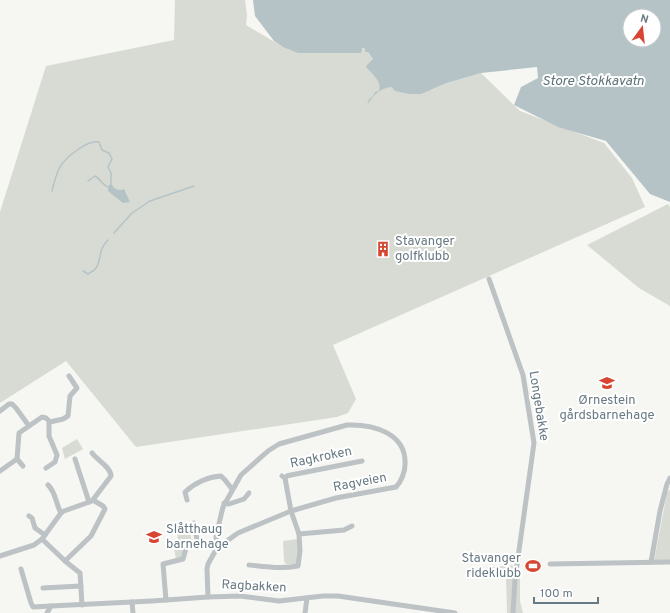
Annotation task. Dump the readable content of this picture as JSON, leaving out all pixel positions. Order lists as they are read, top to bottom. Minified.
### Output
{"streets":{"street":["Longebakke","Ragkroken","Ragveien","Ragbakken"]},"crossings":[["Ragkroken","Ragveien"],["Ragveien","Ragbakken"]],"water":["Store Stokkavatn"],"places":{"building":["Stavanger golfklubb"],"school or university":["Ørnestein gårdsbarnehage","Slåtthaug barnehage"],"sports":["Stavanger rideklubb"]},"scale_bar":"100 m","north":"top"}
